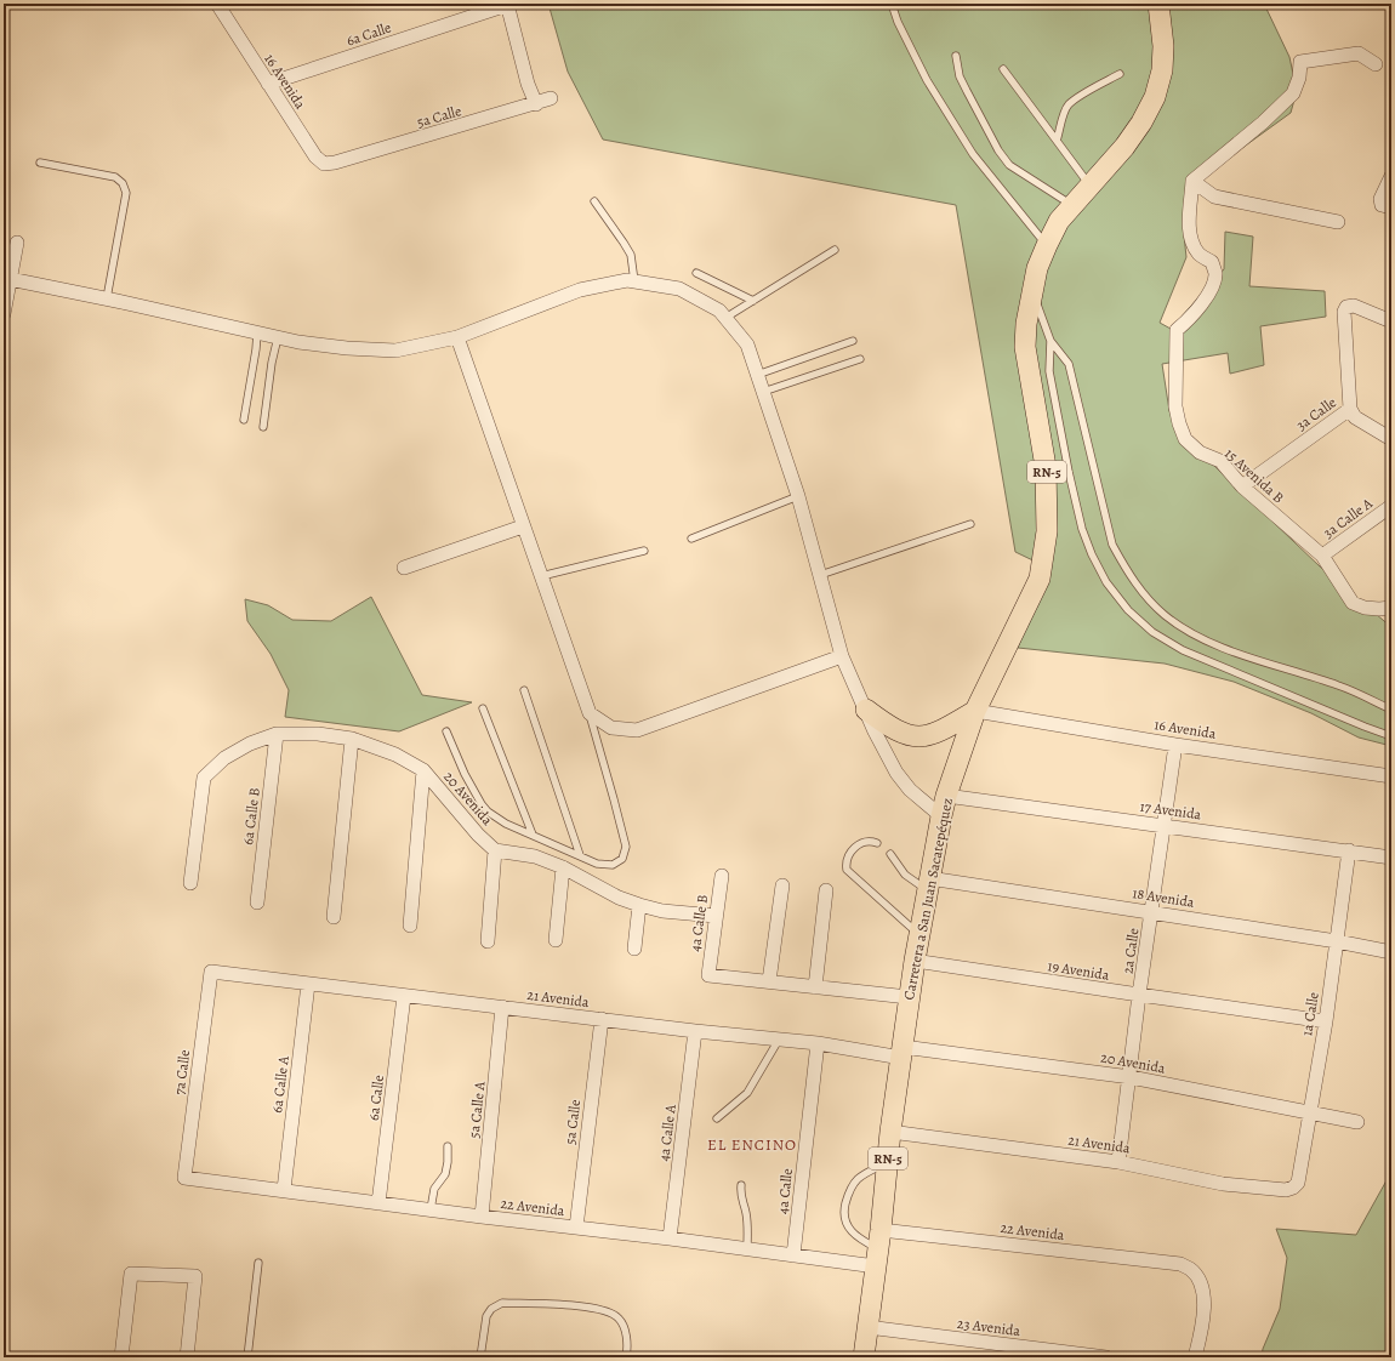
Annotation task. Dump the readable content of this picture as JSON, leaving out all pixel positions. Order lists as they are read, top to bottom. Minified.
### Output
{"streets":{"main road":["RN-5","Carretera a San Juan Sacatepéquez"],"street":["6a Calle","16 Avenida","5a Calle","3a Calle","15 Avenida B","3a Calle A","20 Avenida","17 Avenida","6a Calle B","18 Avenida","4a Calle B","2a Calle","19 Avenida","21 Avenida","1a Calle","7a Calle","6a Calle A","5a Calle A","4a Calle A","4a Calle","22 Avenida","23 Avenida"]},"crossings":[["6a Calle","16 Avenida"],["6a Calle","21 Avenida"],["6a Calle","22 Avenida"],["16 Avenida","5a Calle"],["16 Avenida","Carretera a San Juan Sacatepéquez"],["16 Avenida","2a Calle"],["5a Calle","21 Avenida"],["5a Calle","22 Avenida"],["3a Calle","15 Avenida B"],["15 Avenida B","3a Calle A"],["20 Avenida","6a Calle B"],["20 Avenida","Carretera a San Juan Sacatepéquez"],["20 Avenida","2a Calle"],["20 Avenida","21 Avenida"],["20 Avenida","1a Calle"],["17 Avenida","Carretera a San Juan Sacatepéquez"],["17 Avenida","2a Calle"],["17 Avenida","1a Calle"],["18 Avenida","Carretera a San Juan Sacatepéquez"],["18 Avenida","2a Calle"],["18 Avenida","1a Calle"],["Carretera a San Juan Sacatepéquez","19 Avenida"],["Carretera a San Juan Sacatepéquez","21 Avenida"],["Carretera a San Juan Sacatepéquez","22 Avenida"],["Carretera a San Juan Sacatepéquez","23 Avenida"],["2a Calle","19 Avenida"],["2a Calle","21 Avenida"],["19 Avenida","1a Calle"],["21 Avenida","1a Calle"],["21 Avenida","7a Calle"],["21 Avenida","6a Calle A"],["21 Avenida","5a Calle A"],["21 Avenida","4a Calle A"],["21 Avenida","4a Calle"],["7a Calle","22 Avenida"],["6a Calle A","22 Avenida"],["5a Calle A","22 Avenida"],["4a Calle A","22 Avenida"],["4a Calle","22 Avenida"]],"districts":["EL ENCINO"]}
